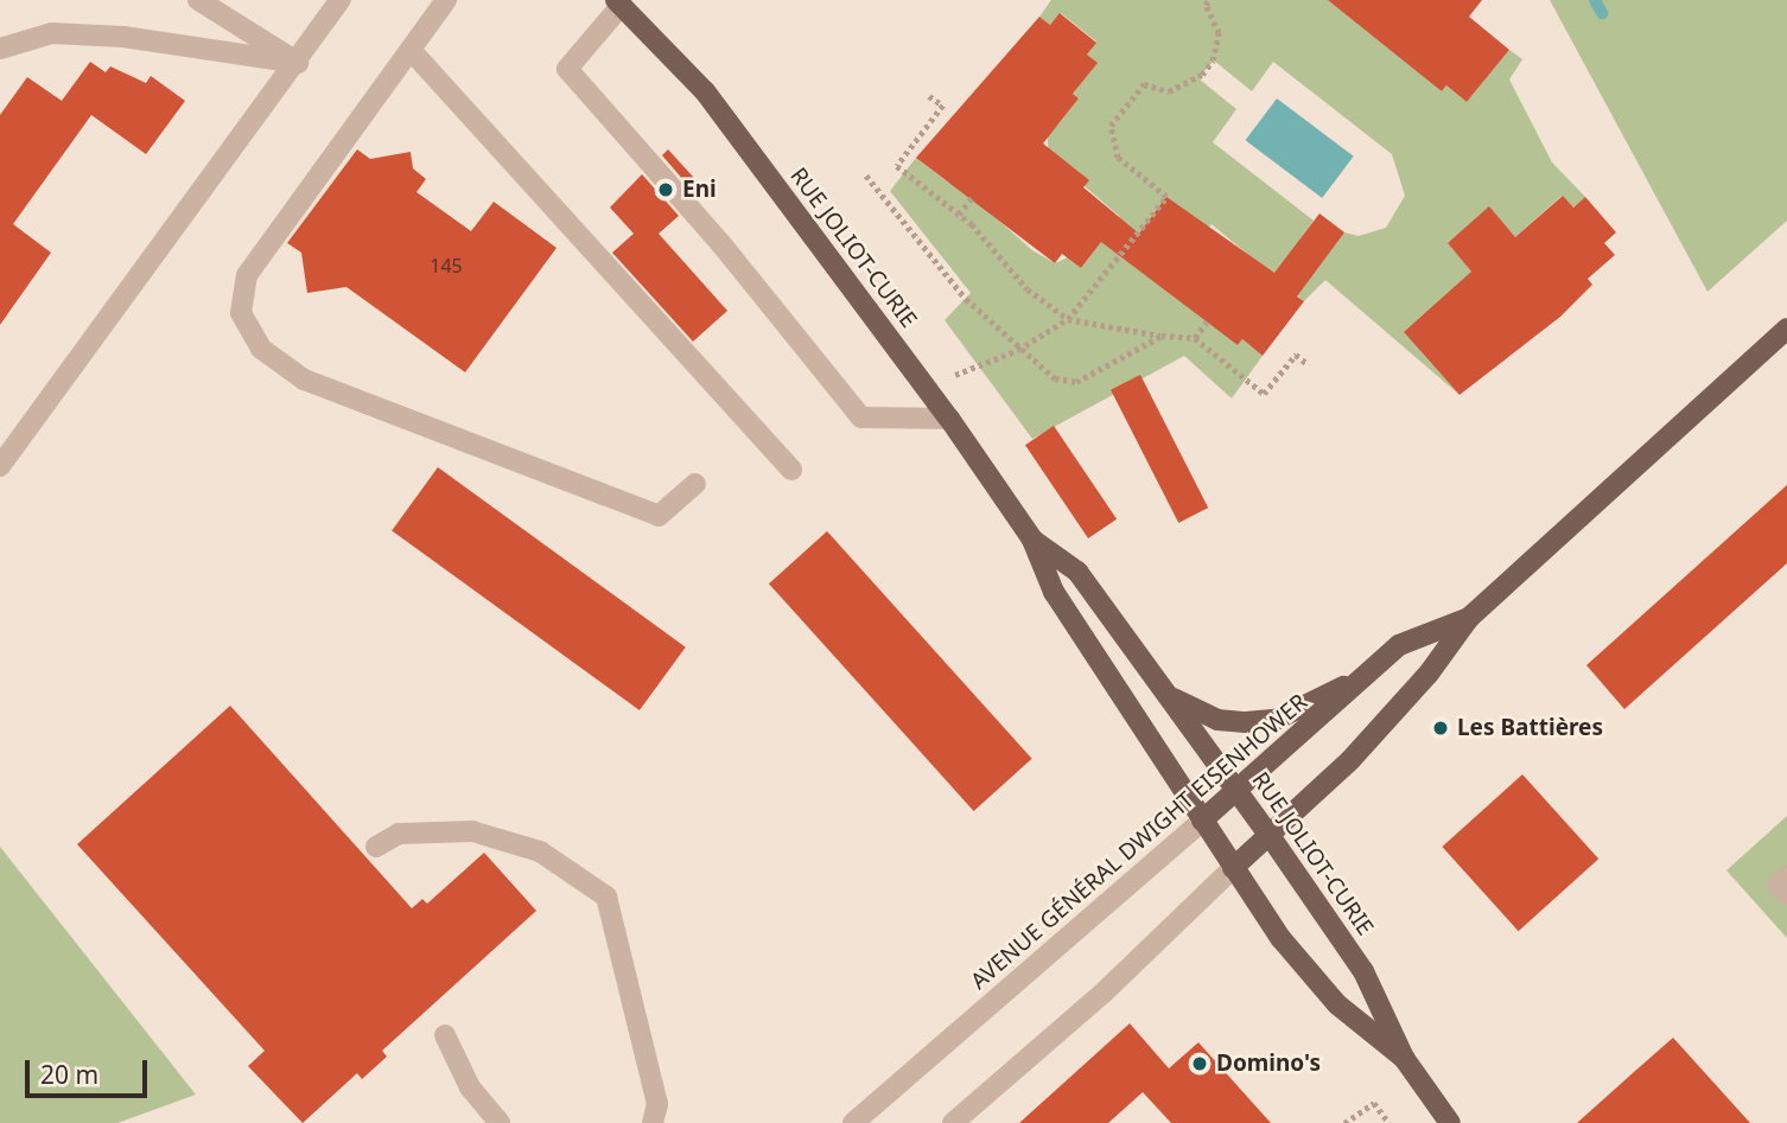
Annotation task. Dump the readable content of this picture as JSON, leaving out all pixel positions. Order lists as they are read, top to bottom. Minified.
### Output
{"streets":{"main road":["RUE JOLIOT-CURIE","AVENUE GÉNÉRAL DWIGHT EISENHOWER"]},"crossings":[["RUE JOLIOT-CURIE","AVENUE GÉNÉRAL DWIGHT EISENHOWER"]],"places":["Eni","Les Battières","Domino's"],"house_numbers":["145"],"scale_bar":"20 m"}
